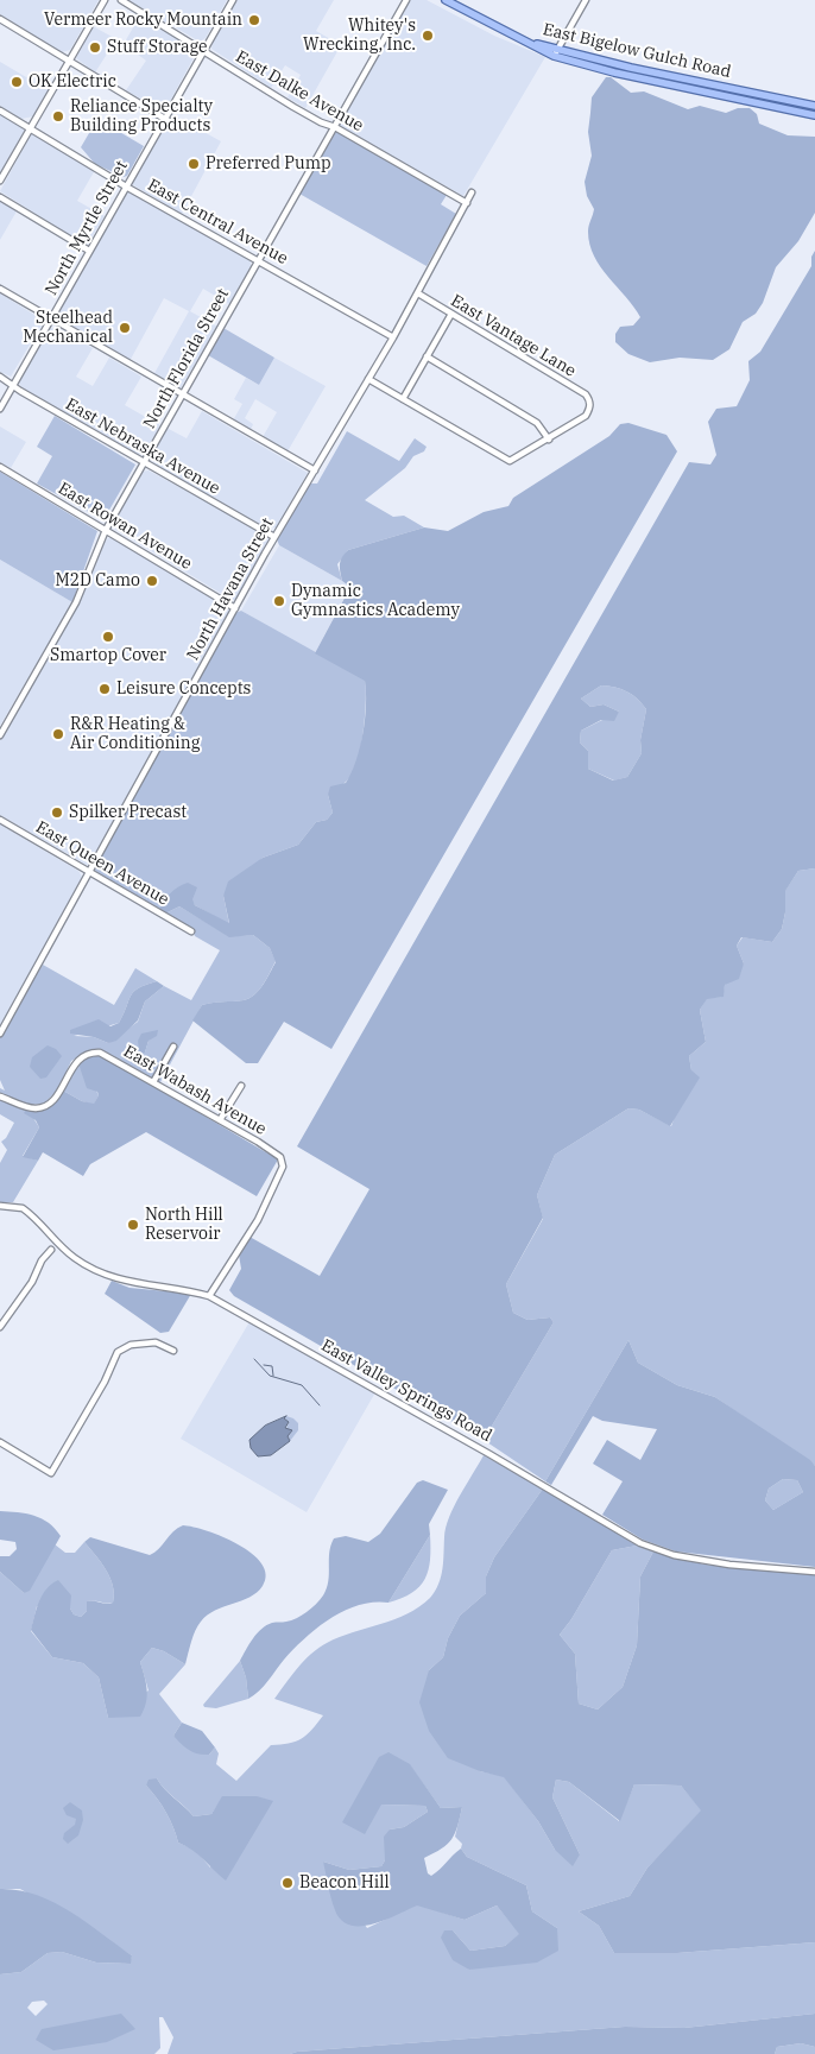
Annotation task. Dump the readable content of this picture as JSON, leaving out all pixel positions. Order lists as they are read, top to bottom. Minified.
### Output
{"streets":{"main road":["East Bigelow Gulch Road"],"street":["East Dalke Avenue","East Central Avenue","North Myrtle Street","East Vantage Lane","North Florida Street","East Nebraska Avenue","East Rowan Avenue","North Havana Street","East Queen Avenue","East Wabash Avenue","East Valley Springs Road"]},"crossings":[["East Dalke Avenue","North Myrtle Street"],["East Dalke Avenue","North Florida Street"],["East Dalke Avenue","North Havana Street"],["East Central Avenue","North Myrtle Street"],["East Central Avenue","North Florida Street"],["East Central Avenue","North Havana Street"],["North Myrtle Street","East Nebraska Avenue"],["East Vantage Lane","North Havana Street"],["North Florida Street","East Nebraska Avenue"],["North Florida Street","East Rowan Avenue"],["East Nebraska Avenue","North Havana Street"],["East Rowan Avenue","North Havana Street"],["North Havana Street","East Queen Avenue"],["East Wabash Avenue","East Valley Springs Road"]],"places":["Vermeer Rocky Mountain","Whitey's Wrecking, Inc.","Stuff Storage","OK Electric","Reliance Specialty Building Products","Preferred Pump","Steelhead Mechanical","M2D Camo","Dynamic Gymnastics Academy","Smartop Cover","Leisure Concepts","R&R Heating & Air Conditioning","Spilker Precast","North Hill Reservoir","Beacon Hill"]}
